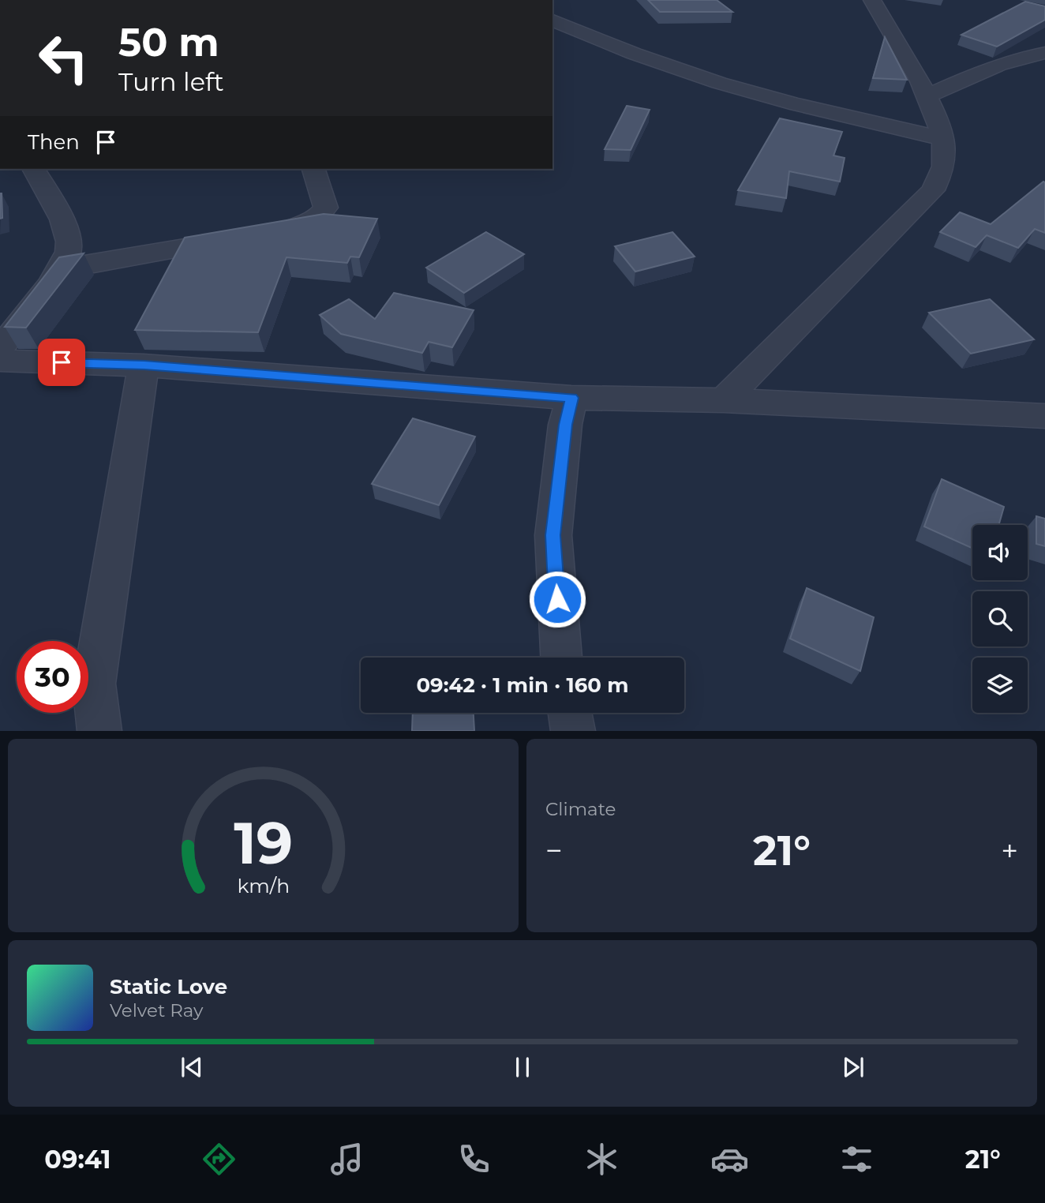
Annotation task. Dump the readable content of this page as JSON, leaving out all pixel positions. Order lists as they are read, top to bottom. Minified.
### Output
{"page":{"turn":["50 m","Turn left"],"then":"Then","limit":"30","trip":"09:42 · 1 min · 160 m","tile":"Climate","heat":["−","21°","+"],"song":["Static Love","Velvet Ray"],"tabs":["09:41","21°"],"gauge":["19","km/h"]}}
